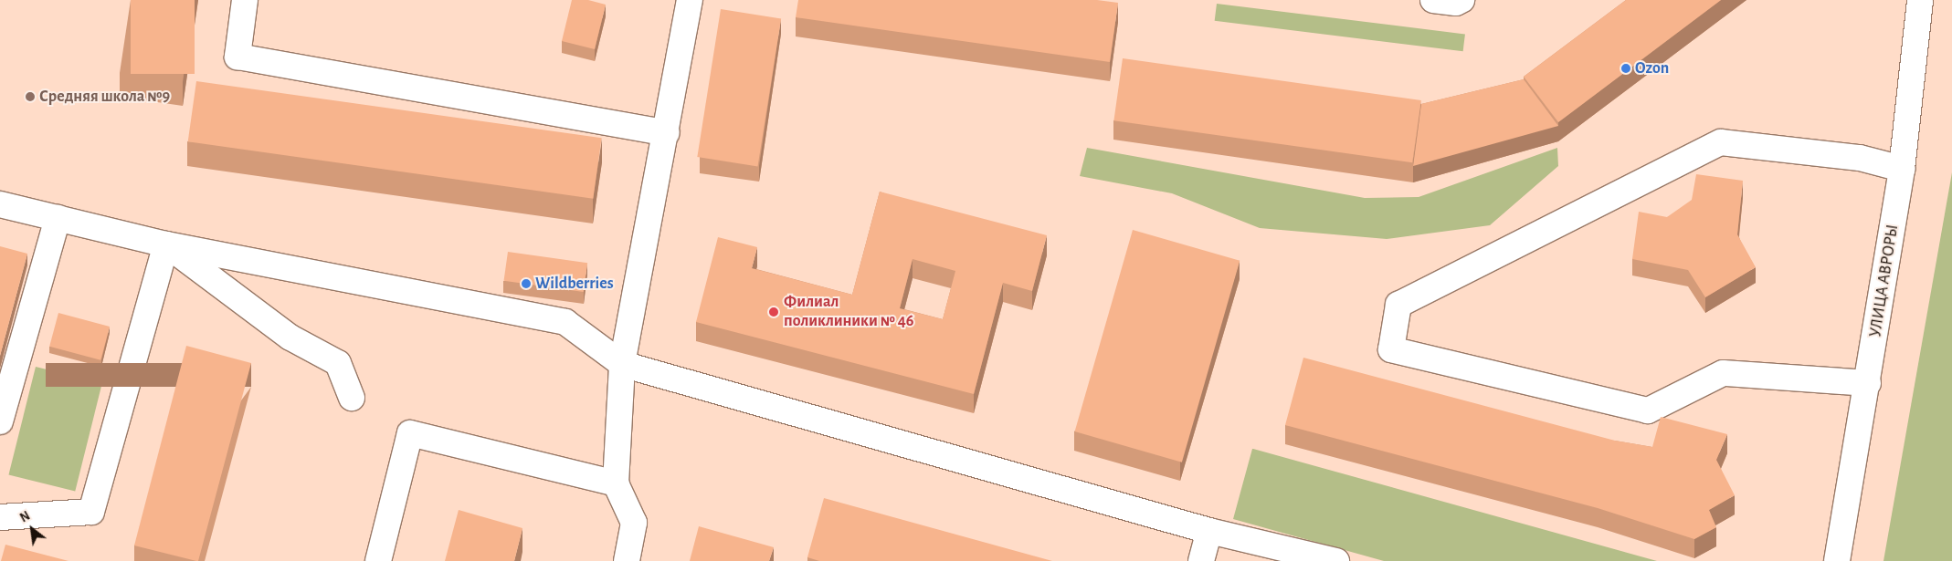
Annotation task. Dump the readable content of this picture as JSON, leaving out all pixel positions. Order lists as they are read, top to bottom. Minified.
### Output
{"streets":{"street":["УЛИЦА АВРОРЫ"]},"places":["Ozon","Средняя школа №9","Wildberries","Филиал поликлиники № 46"],"north":"top left"}
